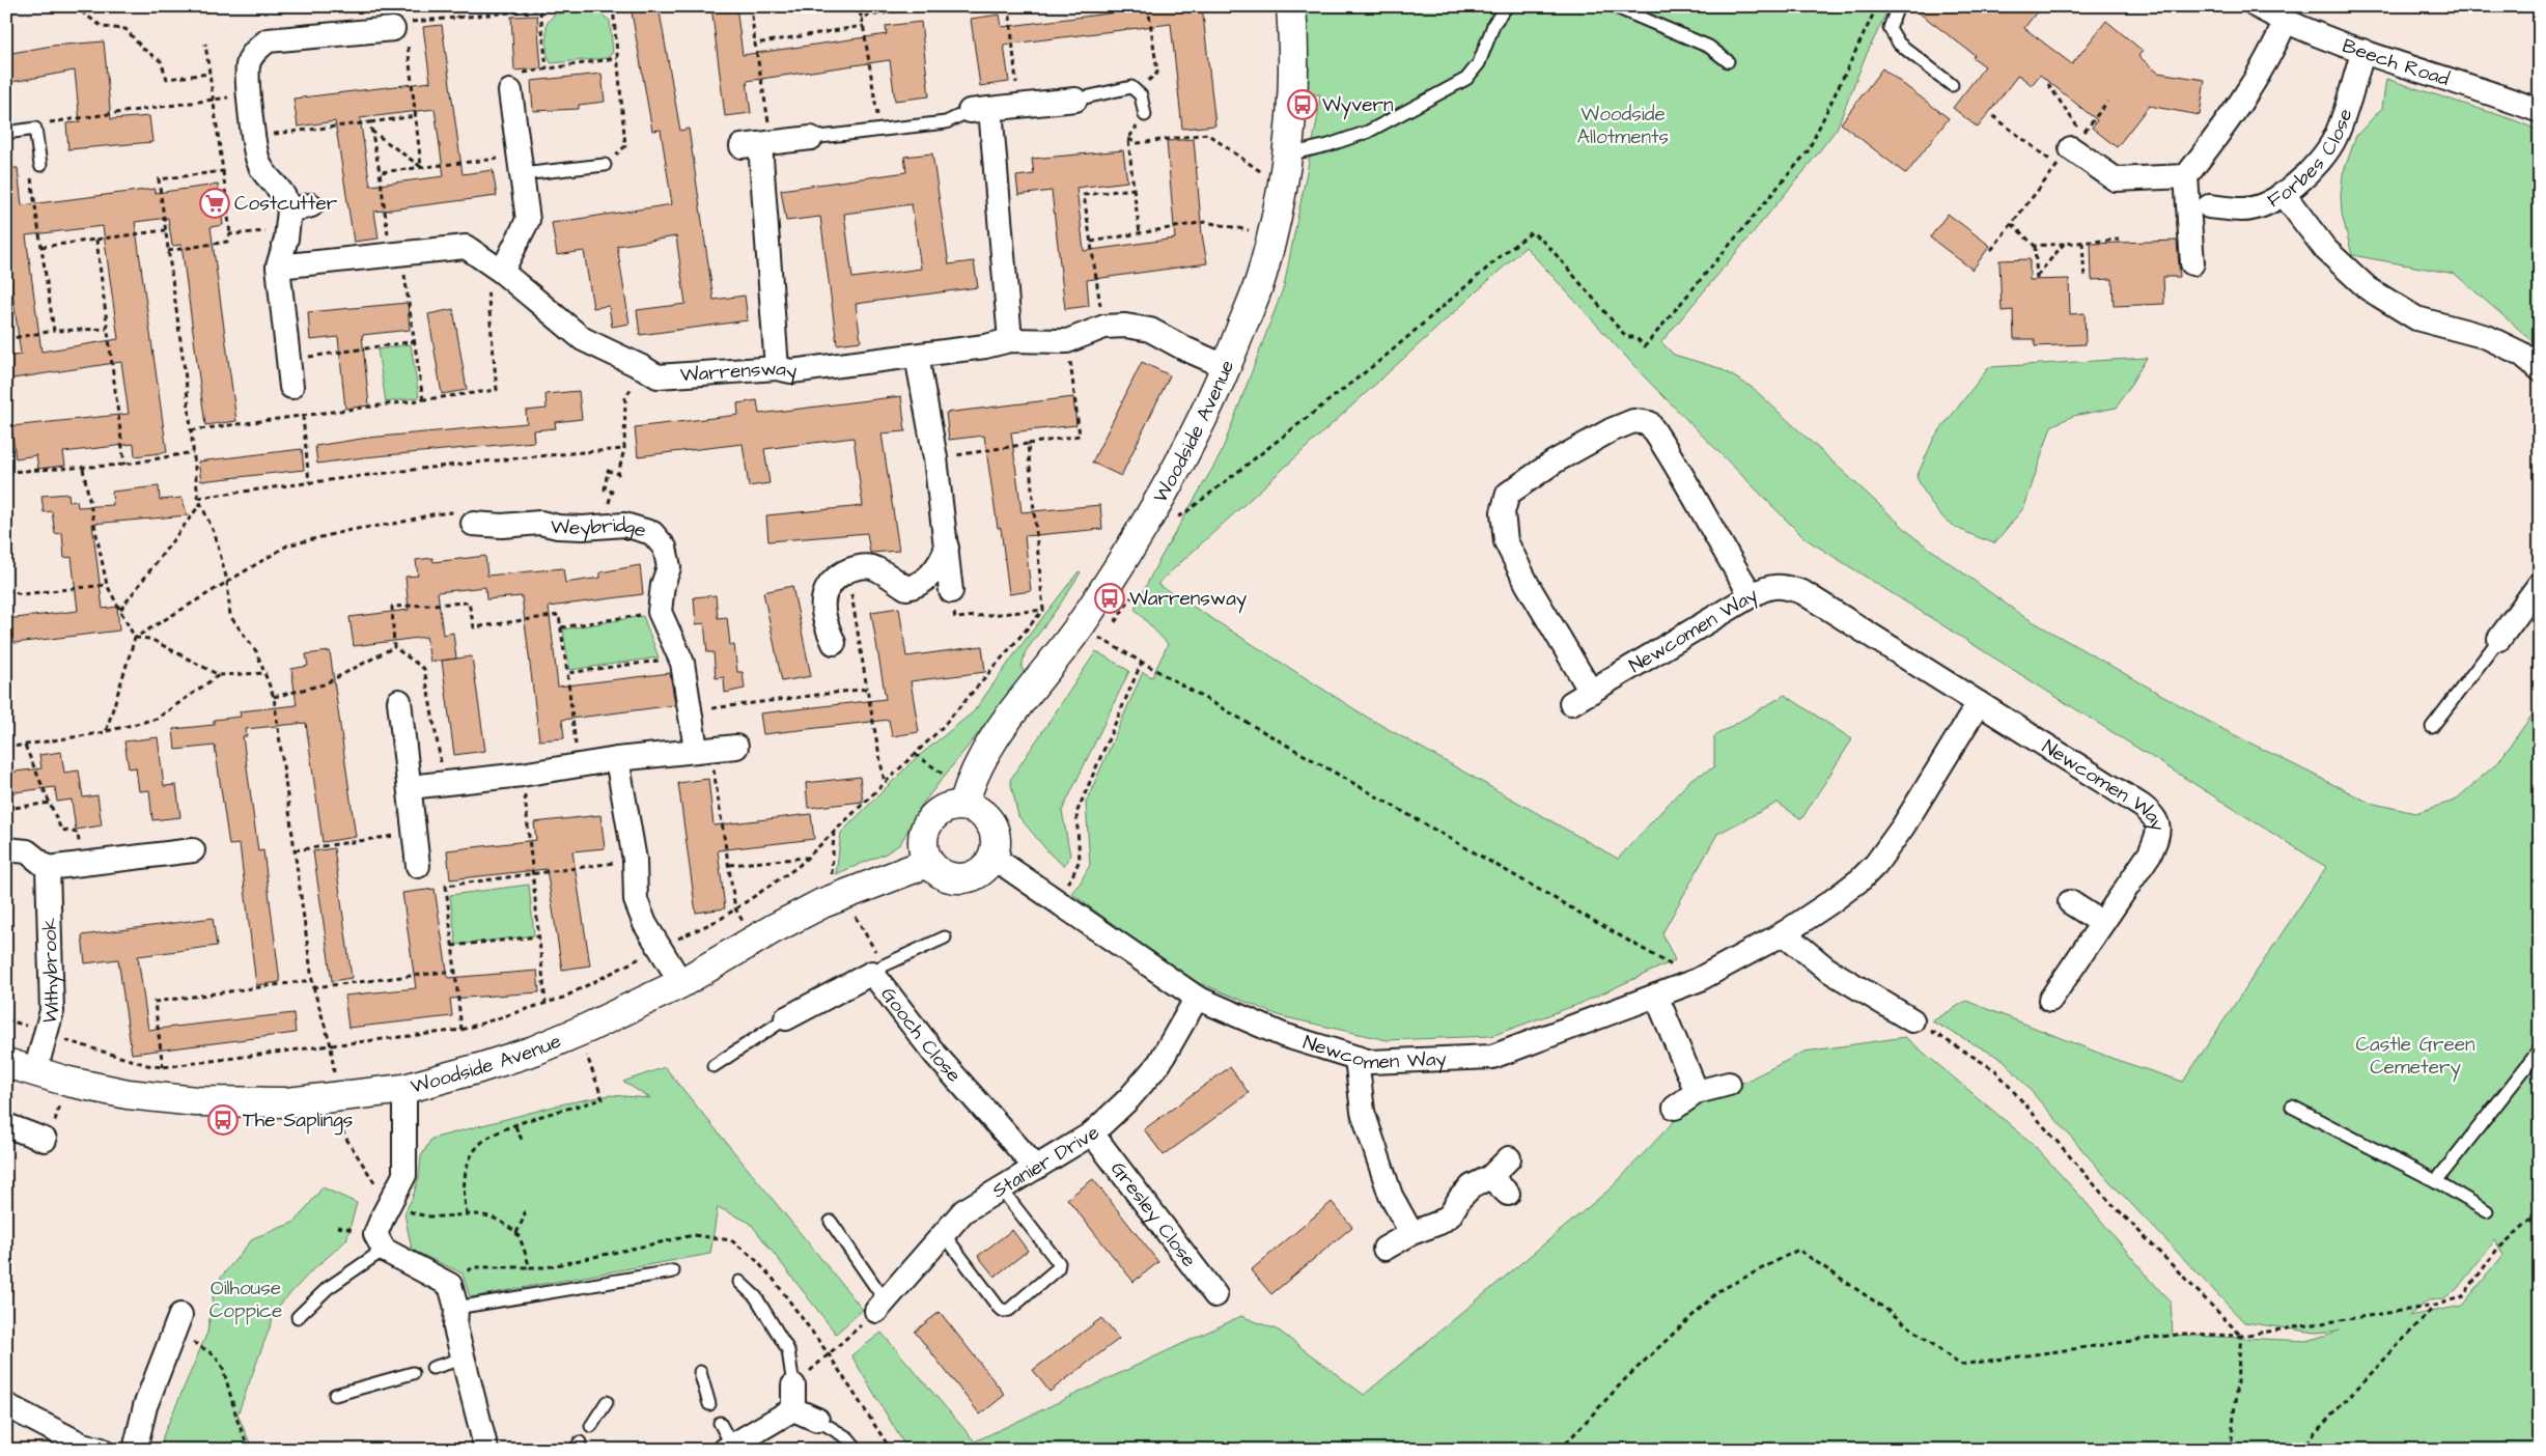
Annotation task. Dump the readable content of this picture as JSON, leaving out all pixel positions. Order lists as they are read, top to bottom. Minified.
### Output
{"streets":{"street":["Beech Road","Forbes Close","Warrensway","Woodside Avenue","Weybridge","Newcomen Way","Withybrook","Gooch Close","Stanier Drive","Gresley Close"]},"crossings":[["Beech Road","Forbes Close"],["Warrensway","Woodside Avenue"],["Woodside Avenue","Newcomen Way"],["Woodside Avenue","Withybrook"],["Newcomen Way","Stanier Drive"],["Gooch Close","Stanier Drive"],["Stanier Drive","Gresley Close"]],"parks":["Woodside Allotments","Castle Green Cemetery","Oilhouse Coppice"],"places":{"bus stop":["Wyvern","Warrensway","The Saplings"],"supermarket":["Costcutter"]}}
